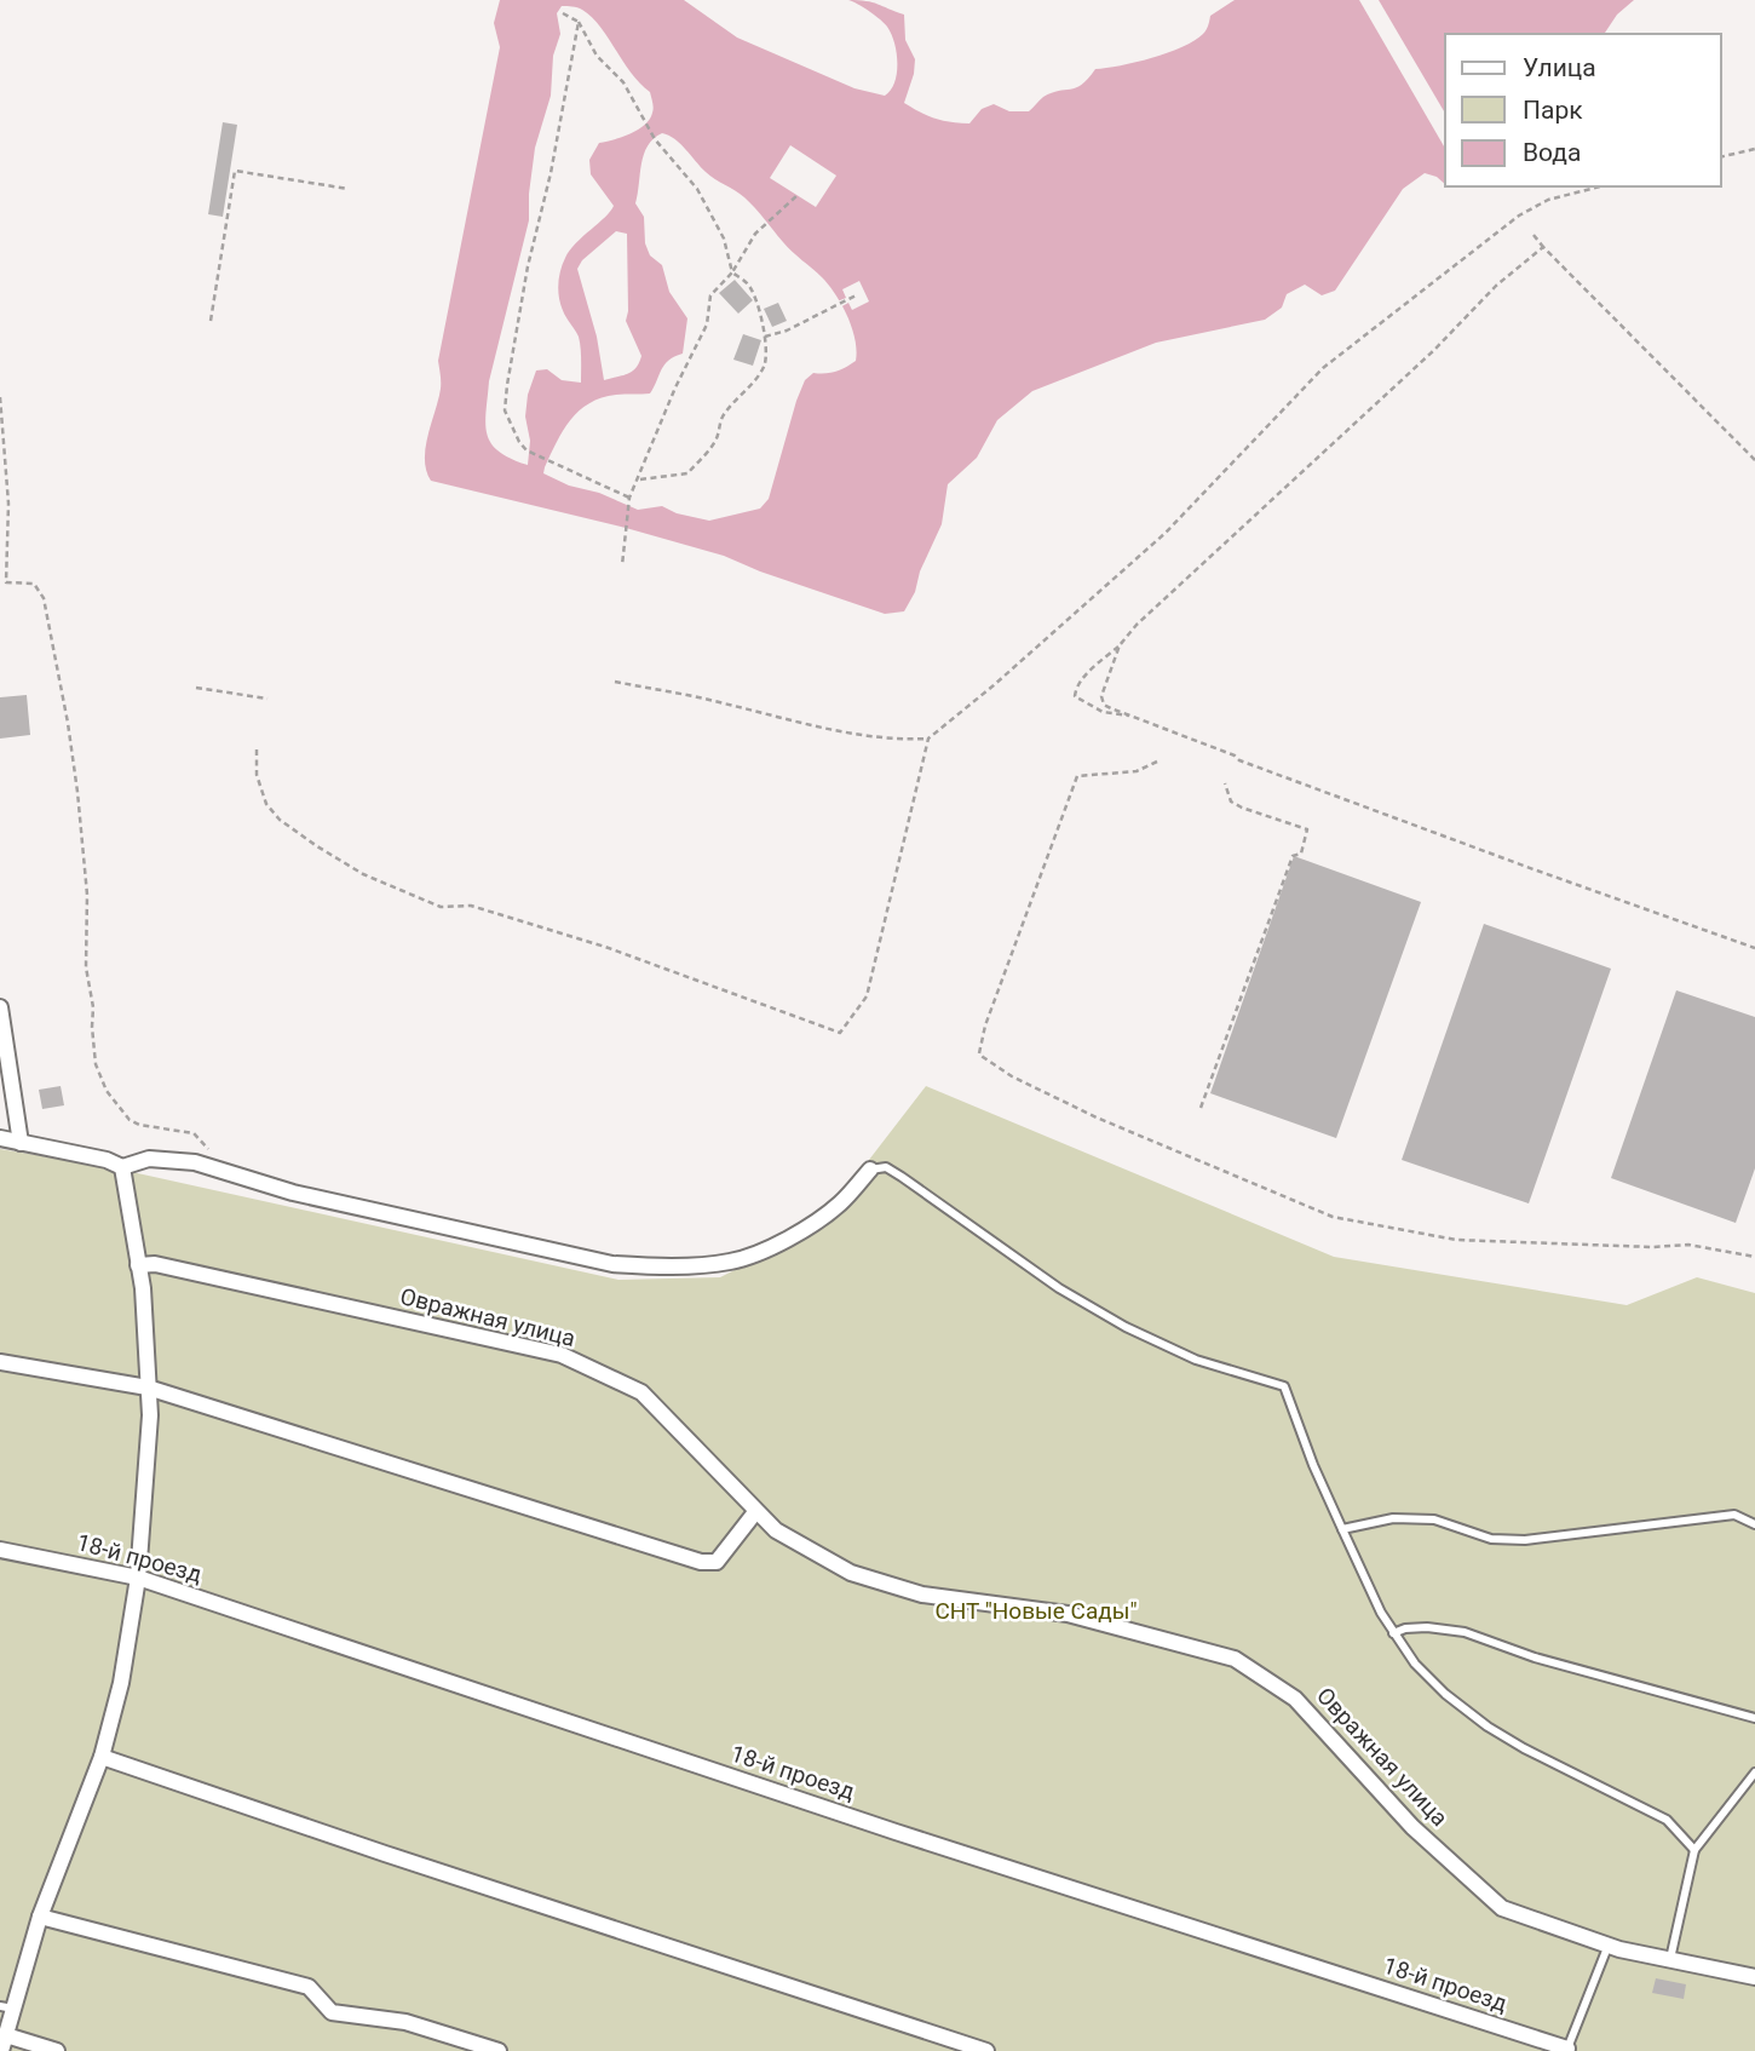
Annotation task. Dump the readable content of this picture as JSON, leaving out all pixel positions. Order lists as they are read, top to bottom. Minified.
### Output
{"streets":{"street":["Овражная улица","18-й проезд"]},"parks":["СНТ \"Новые Сады\""],"legend":["Улица","Парк","Вода"]}
